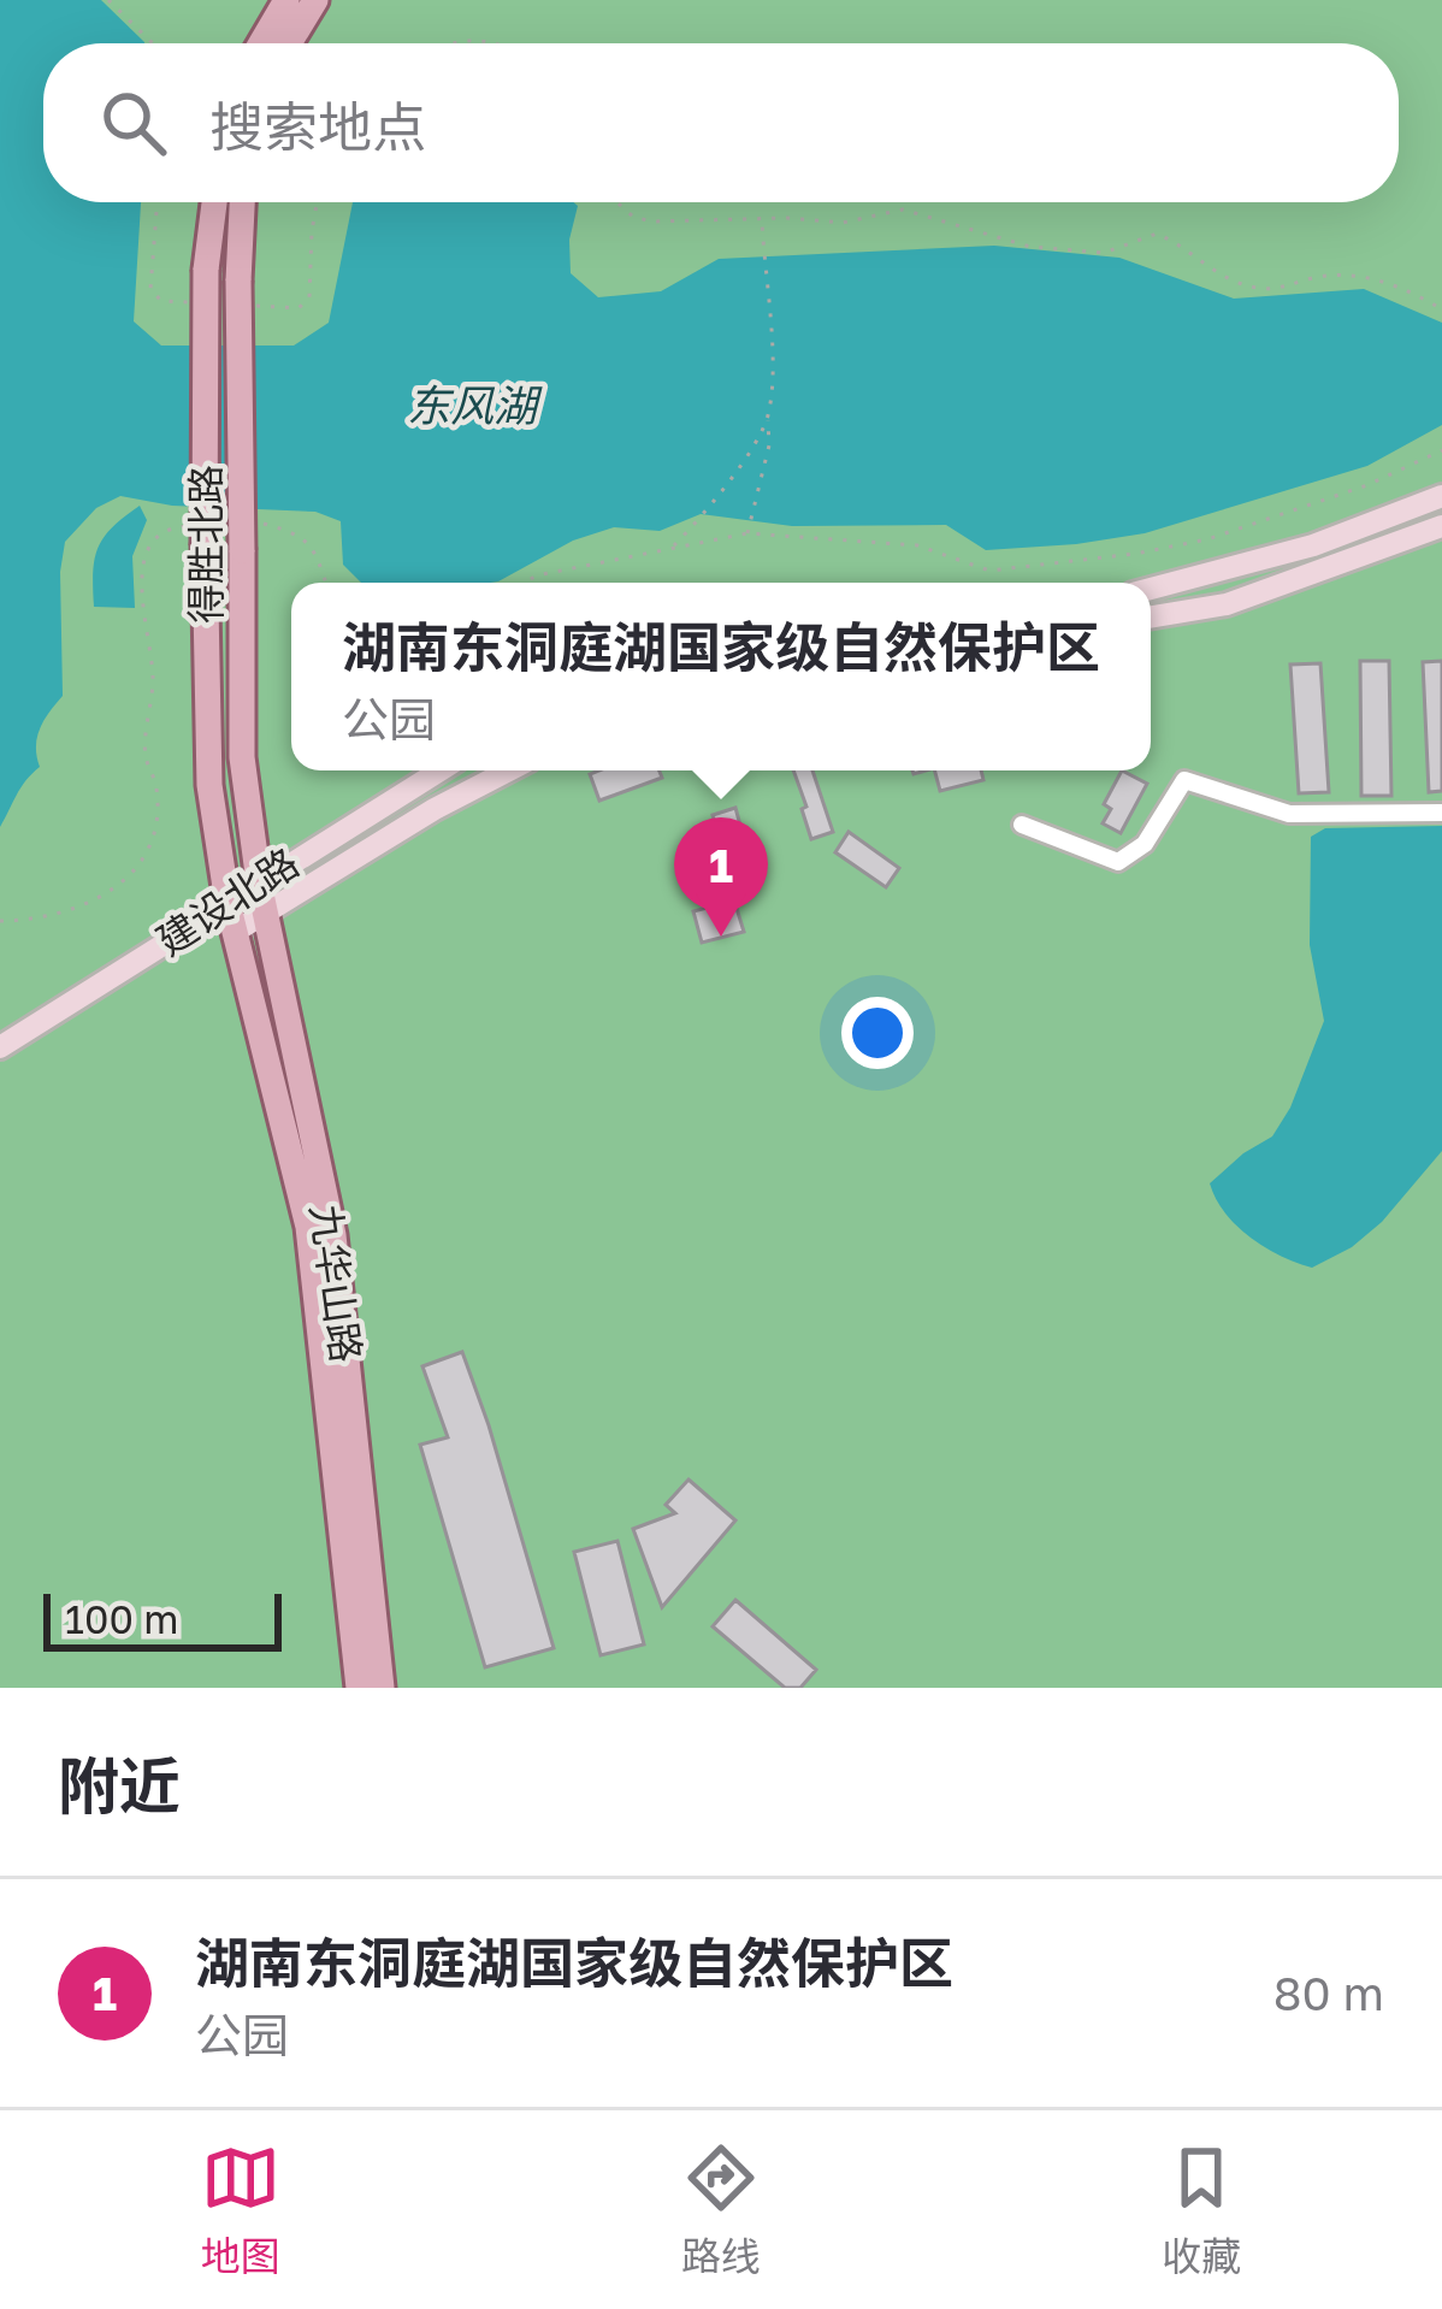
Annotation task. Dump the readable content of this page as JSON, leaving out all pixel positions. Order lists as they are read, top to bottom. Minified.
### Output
{"streets":{"main road":["得胜北路","建设北路","九华山路"]},"crossings":[["得胜北路","建设北路"],["得胜北路","九华山路"],["建设北路","九华山路"]],"water":["东风湖"],"scale_bar":"100 m","page":{"search":"搜索地点","popup":["湖南东洞庭湖国家级自然保护区","公园"],"pins":"1","scale":"100 m","heading":"附近","list":[{"mark":"1","name":"湖南东洞庭湖国家级自然保护区","note":"公园","value":"80 m"}],"nav":["地图","路线","收藏"]}}
